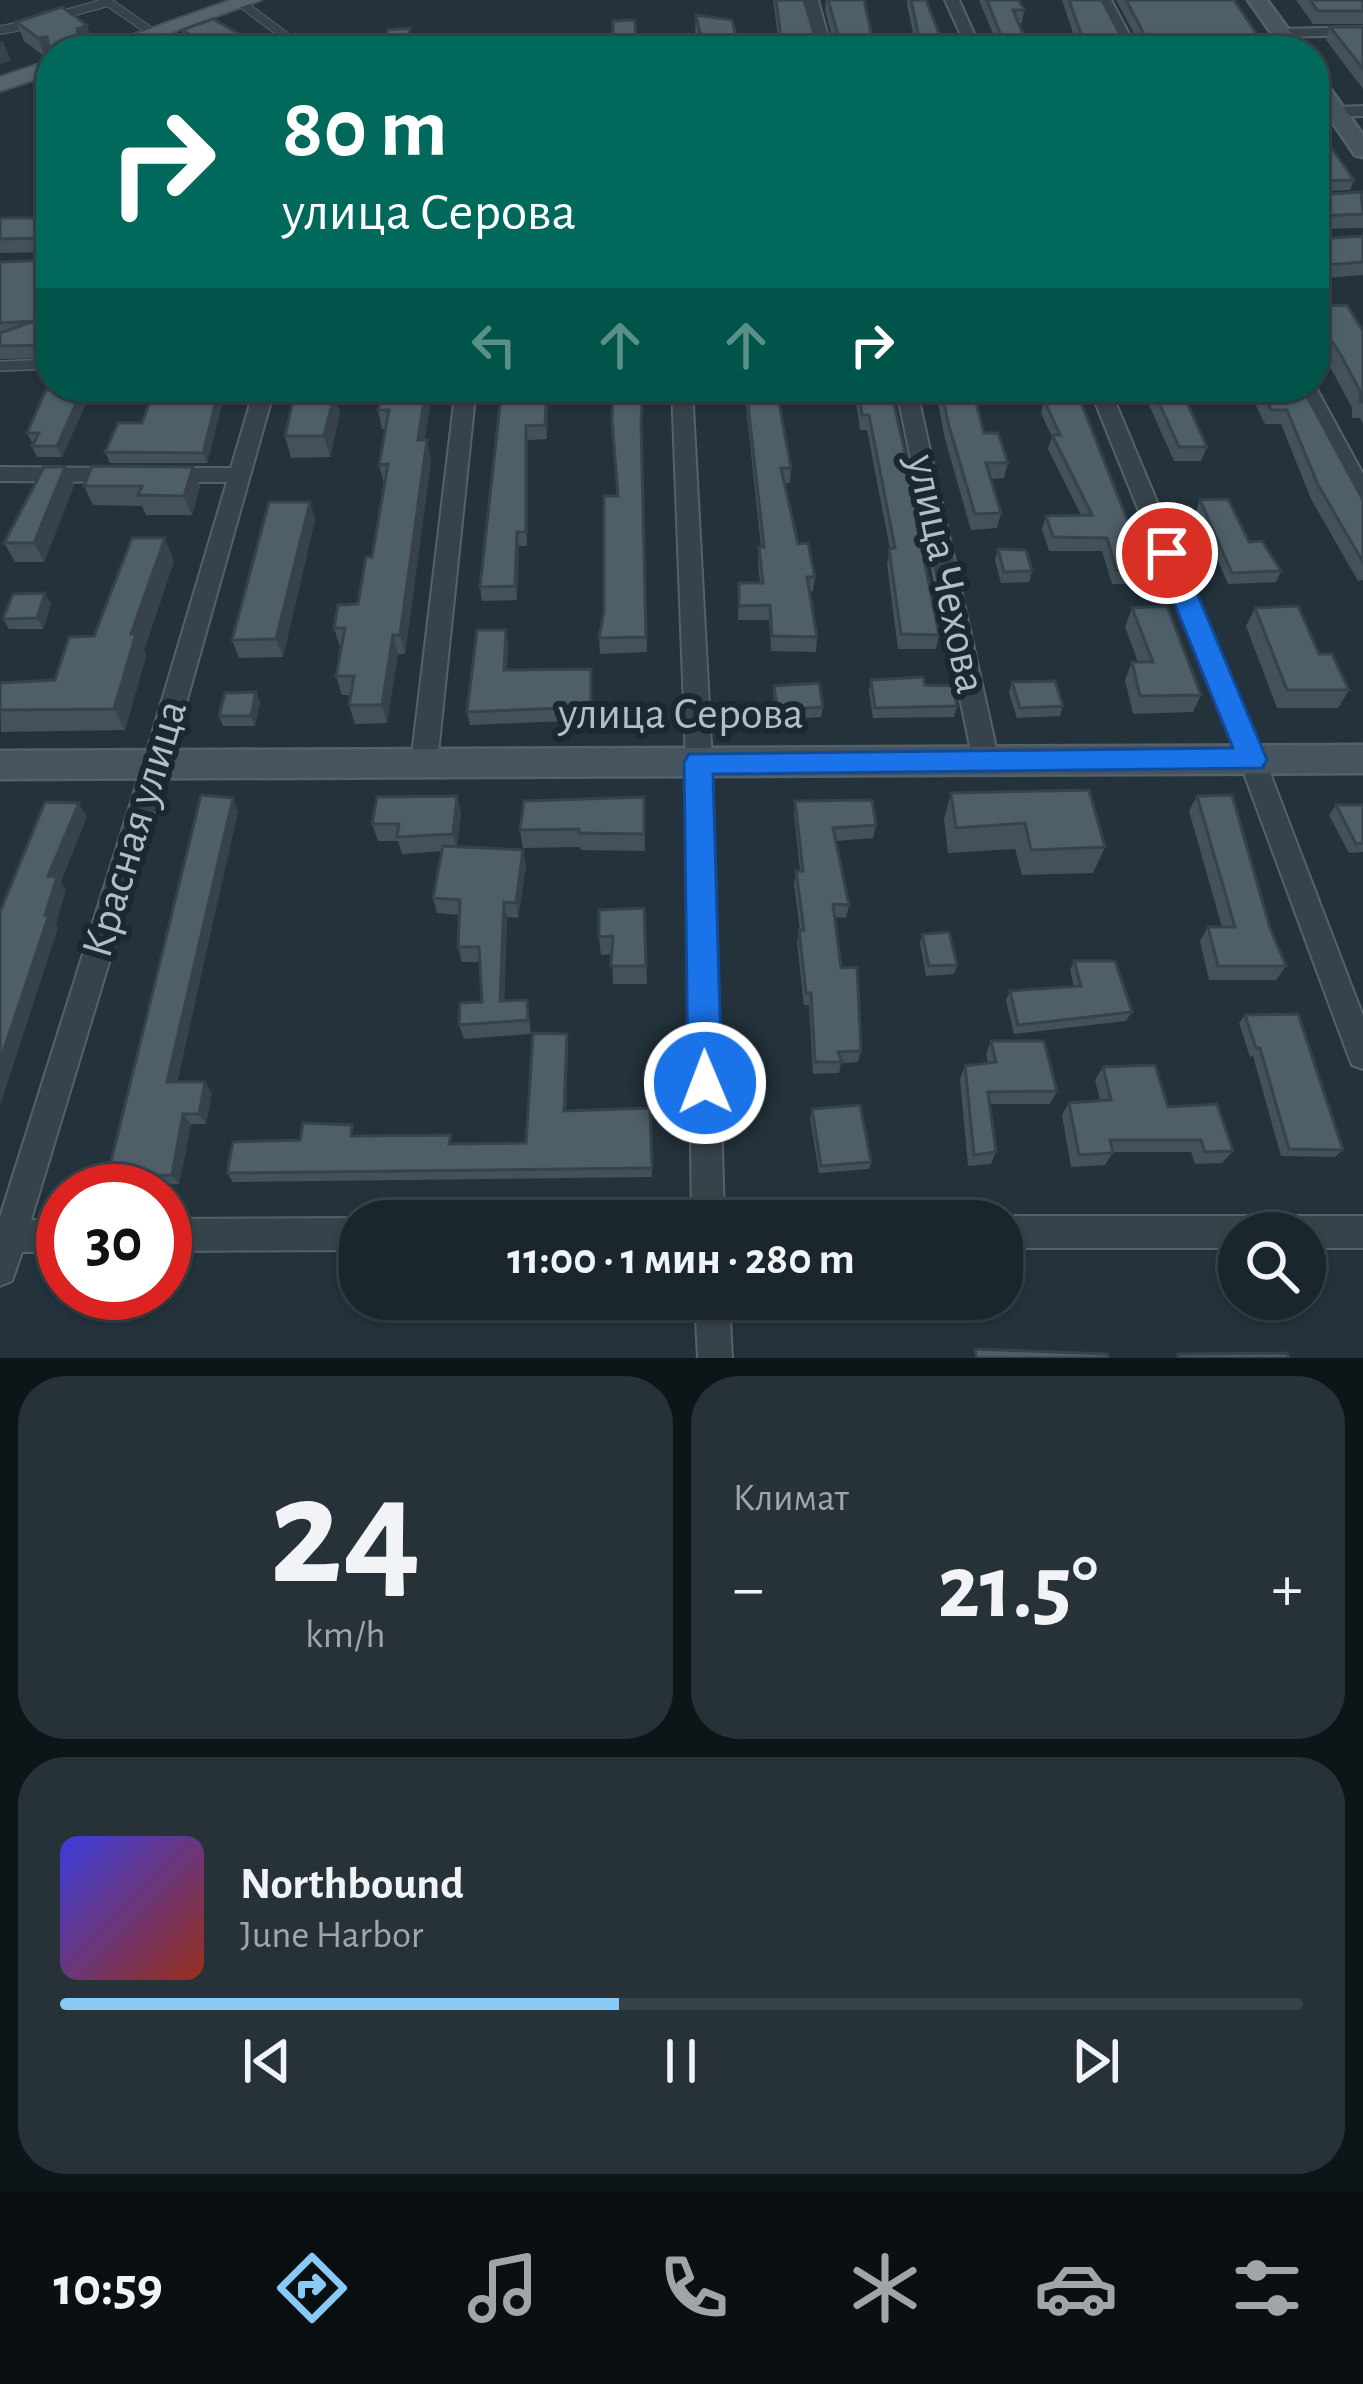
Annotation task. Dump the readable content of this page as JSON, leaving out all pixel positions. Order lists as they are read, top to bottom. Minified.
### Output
{"streets":{"street":["улица Чехова","улица Серова","Красная улица"]},"crossings":[["улица Чехова","улица Серова"],["улица Серова","Красная улица"]],"page":{"turn":["80 m","улица Серова"],"limit":"30","trip":"11:00 · 1 мин · 280 m","tile":[["24","km/h"],"Климат"],"heat":["−","21.5°","+"],"song":["Northbound","June Harbor"],"tabs":"10:59"}}
